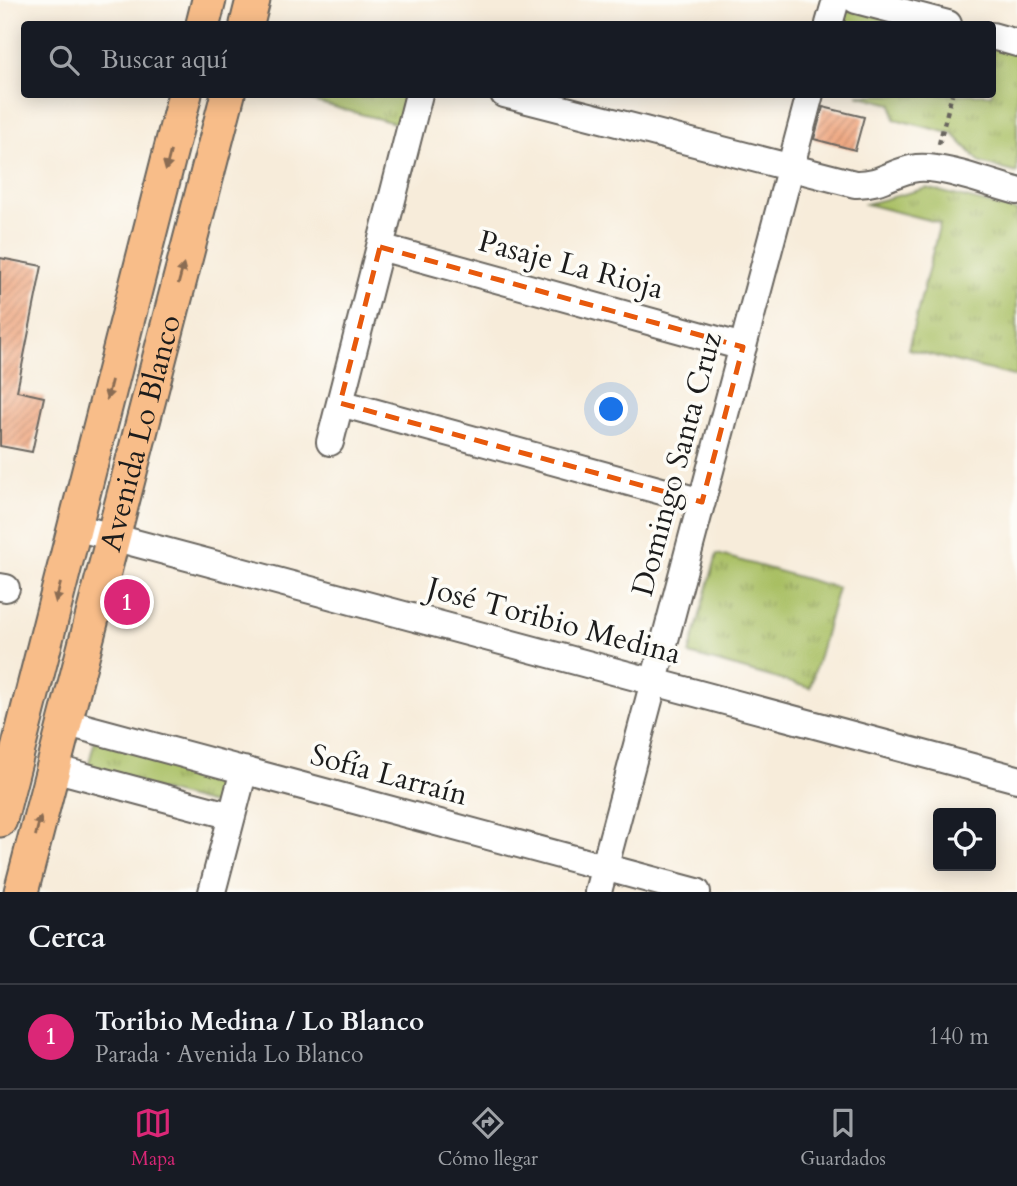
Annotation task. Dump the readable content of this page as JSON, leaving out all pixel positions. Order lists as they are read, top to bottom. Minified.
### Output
{"streets":{"main road":["Avenida Lo Blanco"],"street":["Pasaje La Rioja","Domingo Santa Cruz","José Toribio Medina","Sofía Larraín"]},"crossings":[["Pasaje La Rioja","Domingo Santa Cruz"],["Avenida Lo Blanco","José Toribio Medina"],["Avenida Lo Blanco","Sofía Larraín"],["Domingo Santa Cruz","José Toribio Medina"],["Domingo Santa Cruz","Sofía Larraín"]],"page":{"search":"Buscar aquí","pins":"1","heading":"Cerca","list":[{"mark":"1","name":"Toribio Medina / Lo Blanco","note":"Parada · Avenida Lo Blanco","value":"140 m"}],"nav":["Mapa","Cómo llegar","Guardados"]}}
